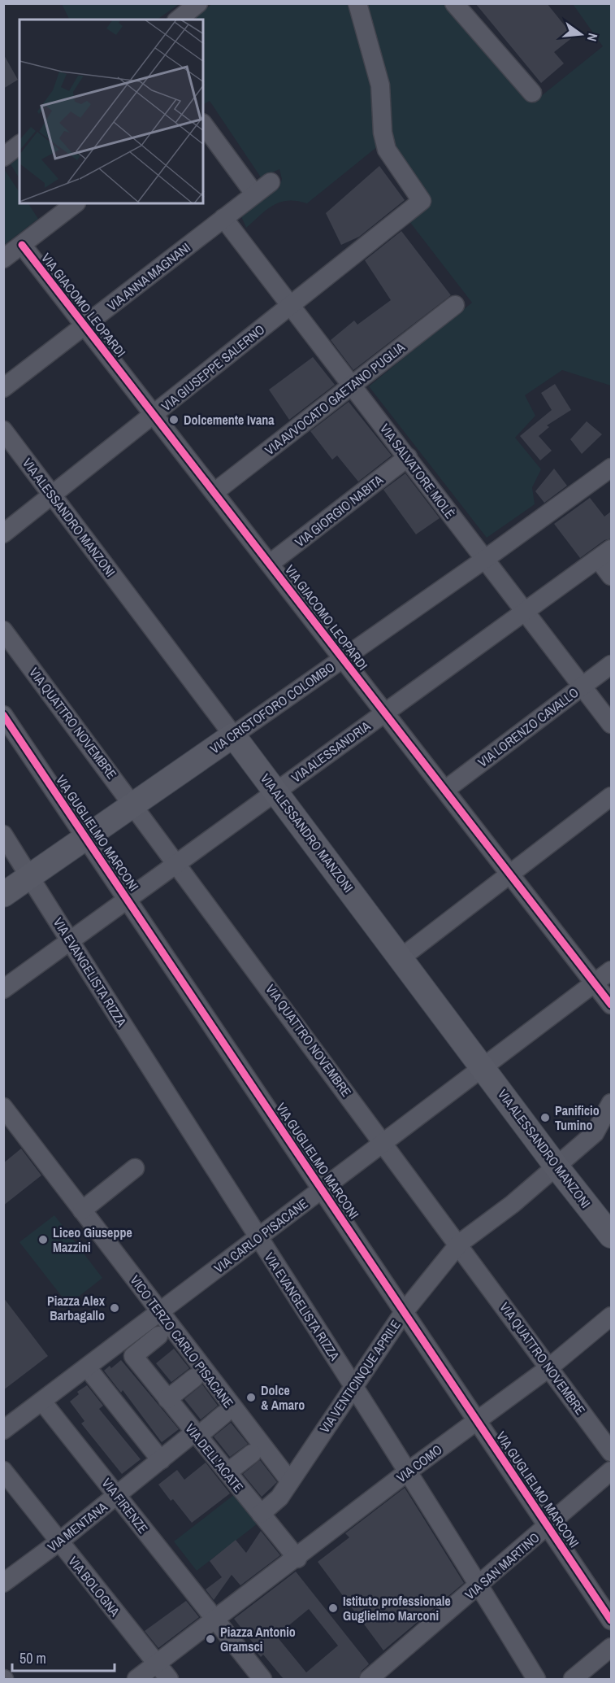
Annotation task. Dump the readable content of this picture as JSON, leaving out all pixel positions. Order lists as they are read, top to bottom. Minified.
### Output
{"streets":{"main road":["VIA ALESSANDRO MANZONI","VIA CRISTOFORO COLOMBO"],"street":["VIA ANNA MAGNANI","VIA GIACOMO LEOPARDI","VIA GIUSEPPE SALERNO","VIA AVVOCATO GAETANO PUGLIA","VIA SALVATORE MOLÈ","VIA GIORGIO NABITA","VIA QUATTRO NOVEMBRE","VIA LORENZO CAVALLO","VIA ALESSANDRIA","VIA GUGLIELMO MARCONI","VIA EVANGELISTA RIZZA","VIA CARLO PISACANE","VICO TERZO CARLO PISACANE","VIA VENTICINQUE APRILE","VIA DELL'ACATE","VIA COMO","VIA FIRENZE","VIA MENTANA","VIA SAN MARTINO","VIA BOLOGNA"]},"crossings":[["VIA ANNA MAGNANI","VIA GIACOMO LEOPARDI"],["VIA ANNA MAGNANI","VIA SALVATORE MOLÈ"],["VIA GIACOMO LEOPARDI","VIA GIUSEPPE SALERNO"],["VIA GIACOMO LEOPARDI","VIA AVVOCATO GAETANO PUGLIA"],["VIA GIACOMO LEOPARDI","VIA GIORGIO NABITA"],["VIA GIACOMO LEOPARDI","VIA CRISTOFORO COLOMBO"],["VIA GIACOMO LEOPARDI","VIA LORENZO CAVALLO"],["VIA GIACOMO LEOPARDI","VIA ALESSANDRIA"],["VIA GIACOMO LEOPARDI","VIA CARLO PISACANE"],["VIA GIUSEPPE SALERNO","VIA SALVATORE MOLÈ"],["VIA GIUSEPPE SALERNO","VIA ALESSANDRO MANZONI"],["VIA AVVOCATO GAETANO PUGLIA","VIA SALVATORE MOLÈ"],["VIA SALVATORE MOLÈ","VIA GIORGIO NABITA"],["VIA SALVATORE MOLÈ","VIA CRISTOFORO COLOMBO"],["VIA SALVATORE MOLÈ","VIA LORENZO CAVALLO"],["VIA SALVATORE MOLÈ","VIA ALESSANDRIA"],["VIA ALESSANDRO MANZONI","VIA CRISTOFORO COLOMBO"],["VIA ALESSANDRO MANZONI","VIA ALESSANDRIA"],["VIA ALESSANDRO MANZONI","VIA CARLO PISACANE"],["VIA ALESSANDRO MANZONI","VIA VENTICINQUE APRILE"],["VIA CRISTOFORO COLOMBO","VIA QUATTRO NOVEMBRE"],["VIA CRISTOFORO COLOMBO","VIA GUGLIELMO MARCONI"],["VIA CRISTOFORO COLOMBO","VIA EVANGELISTA RIZZA"],["VIA QUATTRO NOVEMBRE","VIA ALESSANDRIA"],["VIA QUATTRO NOVEMBRE","VIA CARLO PISACANE"],["VIA QUATTRO NOVEMBRE","VIA VENTICINQUE APRILE"],["VIA QUATTRO NOVEMBRE","VIA COMO"],["VIA ALESSANDRIA","VIA GUGLIELMO MARCONI"],["VIA ALESSANDRIA","VIA EVANGELISTA RIZZA"],["VIA GUGLIELMO MARCONI","VIA CARLO PISACANE"],["VIA GUGLIELMO MARCONI","VIA VENTICINQUE APRILE"],["VIA GUGLIELMO MARCONI","VIA COMO"],["VIA GUGLIELMO MARCONI","VIA SAN MARTINO"],["VIA EVANGELISTA RIZZA","VIA CARLO PISACANE"],["VIA EVANGELISTA RIZZA","VIA VENTICINQUE APRILE"],["VIA EVANGELISTA RIZZA","VIA COMO"],["VIA EVANGELISTA RIZZA","VIA SAN MARTINO"],["VIA CARLO PISACANE","VICO TERZO CARLO PISACANE"],["VIA CARLO PISACANE","VIA FIRENZE"],["VICO TERZO CARLO PISACANE","VIA VENTICINQUE APRILE"],["VIA VENTICINQUE APRILE","VIA DELL'ACATE"],["VIA DELL'ACATE","VIA COMO"],["VIA DELL'ACATE","VIA MENTANA"],["VIA COMO","VIA FIRENZE"],["VIA COMO","VIA BOLOGNA"],["VIA FIRENZE","VIA MENTANA"],["VIA MENTANA","VIA BOLOGNA"]],"places":["Dolcemente Ivana","Panificio Tumino","Liceo Giuseppe Mazzini","Piazza Alex Barbagallo","Dolce & Amaro","Istituto professionale Guglielmo Marconi","Piazza Antonio Gramsci"],"scale_bar":"50 m","north":"right"}
